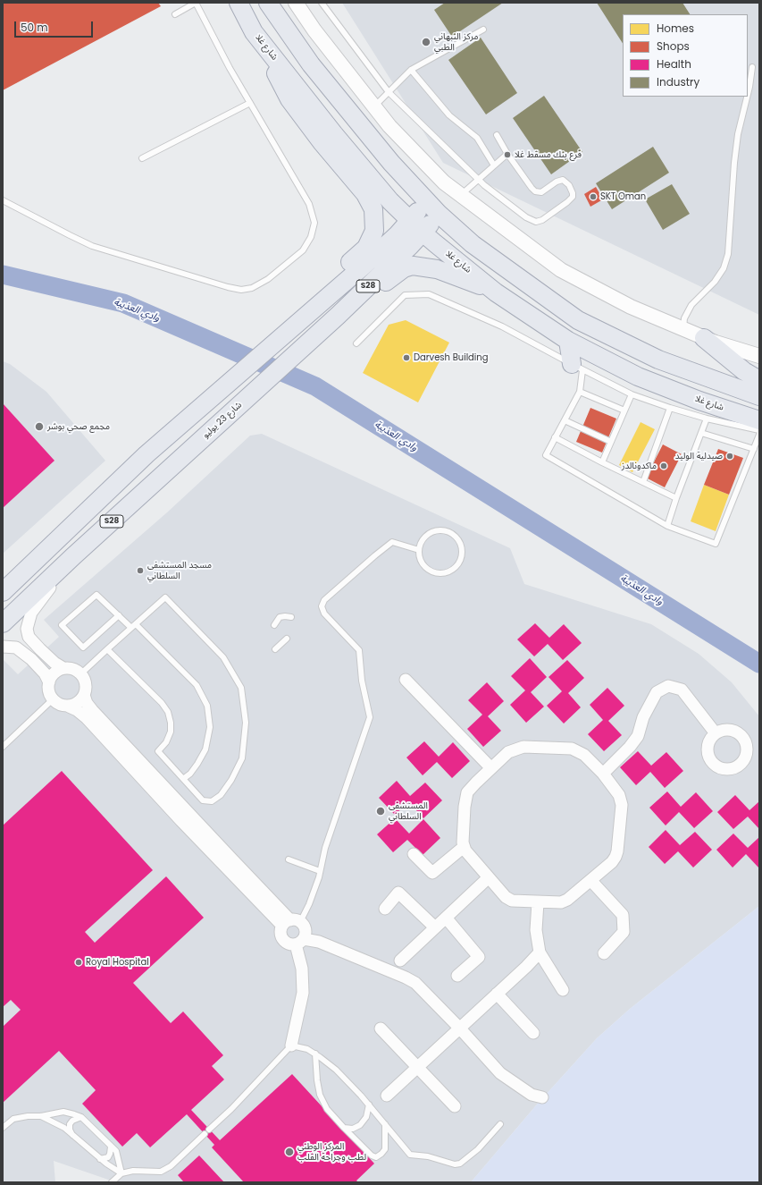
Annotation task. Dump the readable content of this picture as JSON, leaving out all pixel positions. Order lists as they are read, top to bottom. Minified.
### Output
{"streets":{"main road":["شارع غلا","S28","شارع 23 يوليو"]},"crossings":[["شارع غلا","S28"],["شارع غلا","شارع 23 يوليو"]],"water":["وادي العذيبة"],"places":["مركز النبهاني الطبي","فرع بنك مسقط غلا","SKT Oman","Darvesh Building","مجمع صحي بوشر","صيدلية الوليد","ماكدونالدز","مسجد المستشفى السلطاني","المستشفى السلطاني","Royal Hospital","المركز الوطني لطب وجراحة القلب"],"legend":["Homes","Shops","Health","Industry"],"scale_bar":"50 m"}
